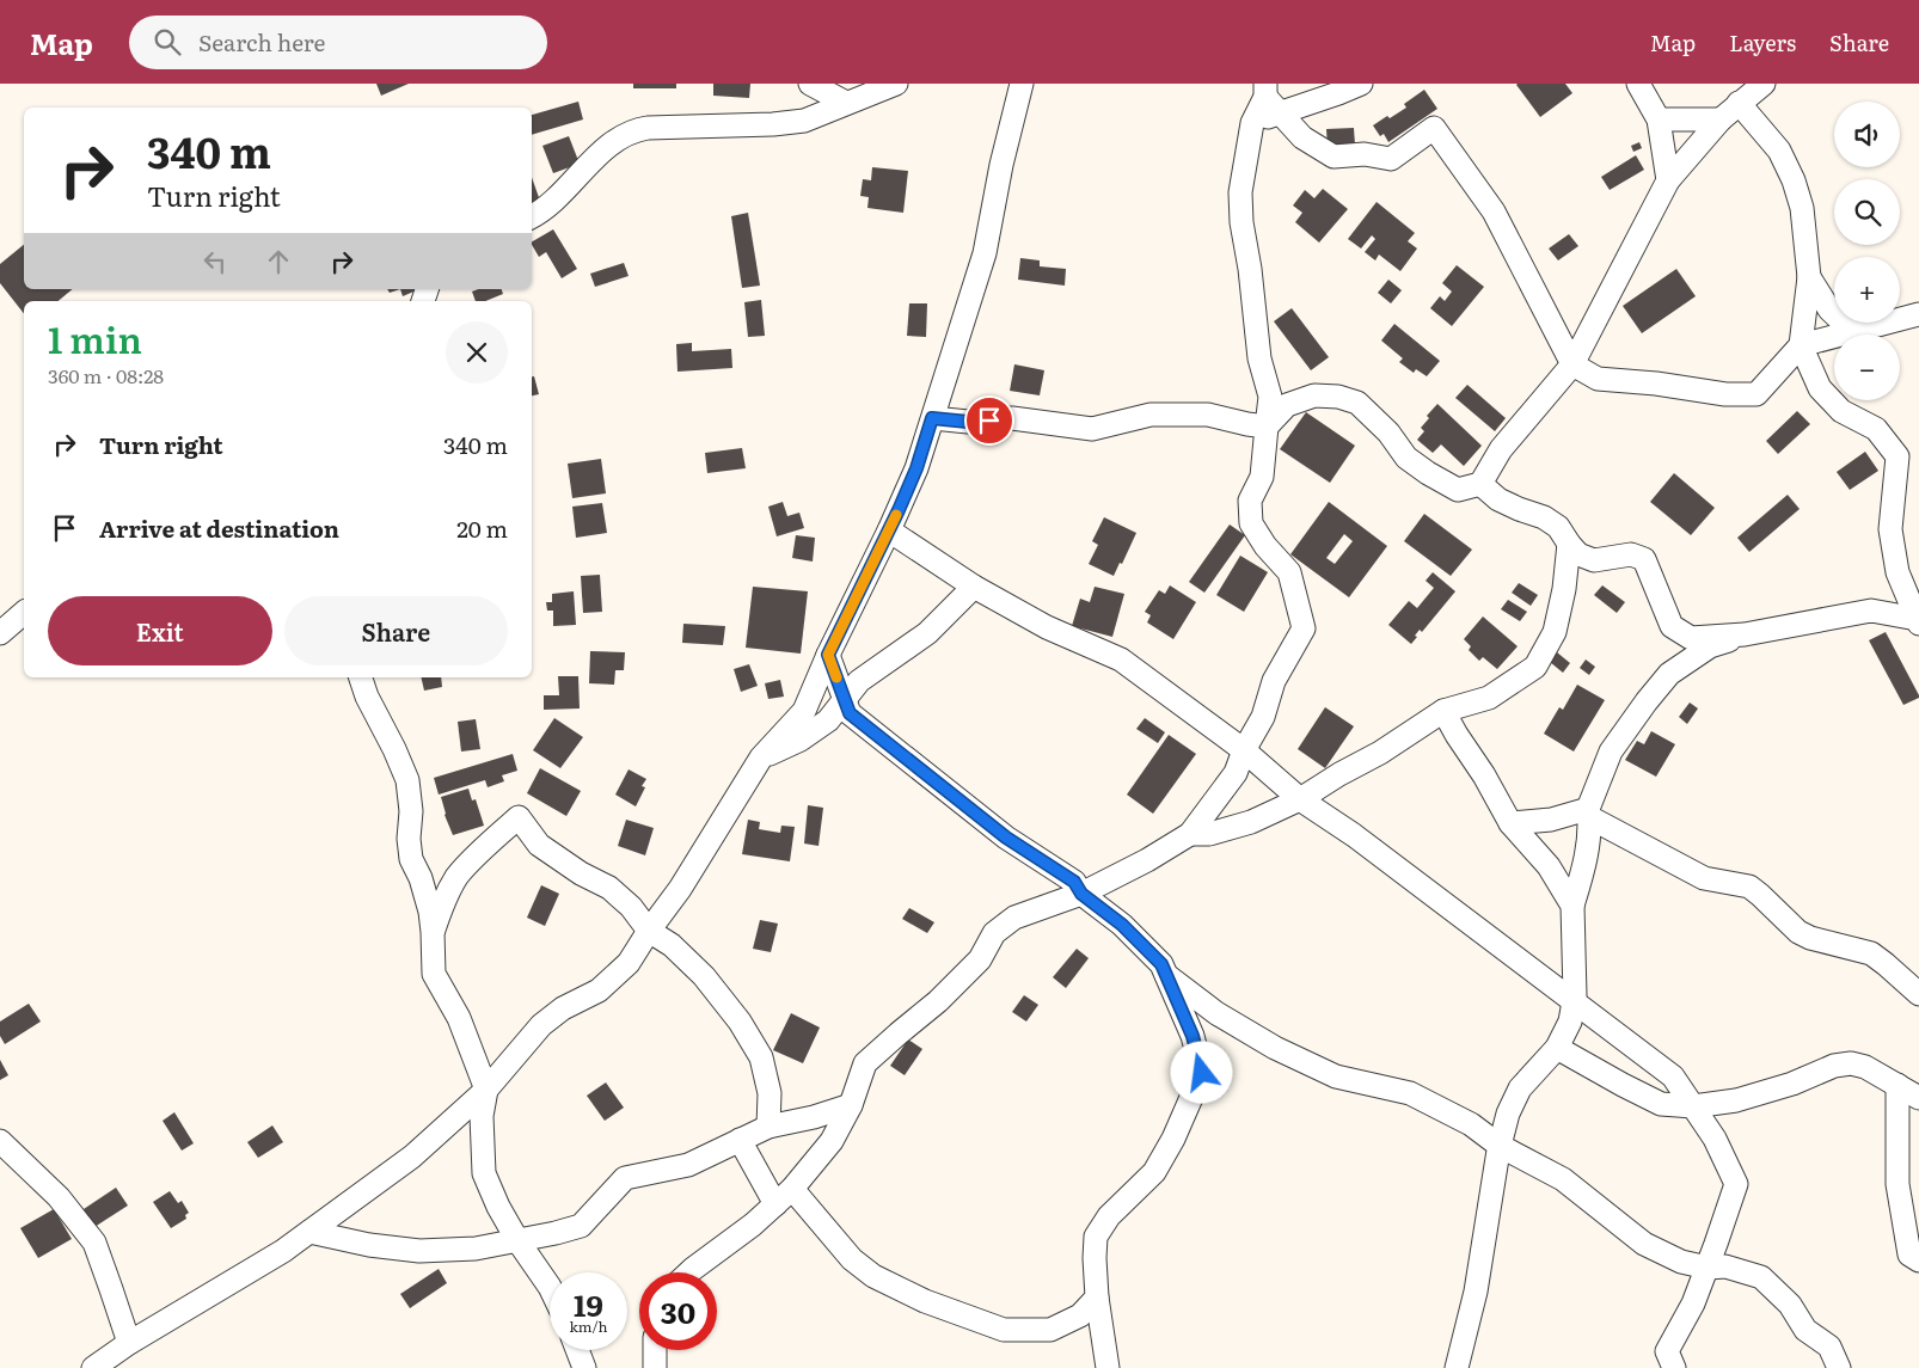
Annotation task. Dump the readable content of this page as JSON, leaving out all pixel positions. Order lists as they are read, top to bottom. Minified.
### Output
{"page":{"header":"Map","search":"Search here","nav":["Map","Layers","Share"],"map_buttons":["+","−"],"turn":["340 m","Turn right"],"heading":["1 min","360 m · 08:28"],"list":[{"name":"Turn right","value":"340 m"},{"name":"Arrive at destination","value":"20 m"}],"buttons":["Exit","Share"],"speed":"19 km/h","limit":"30"}}
